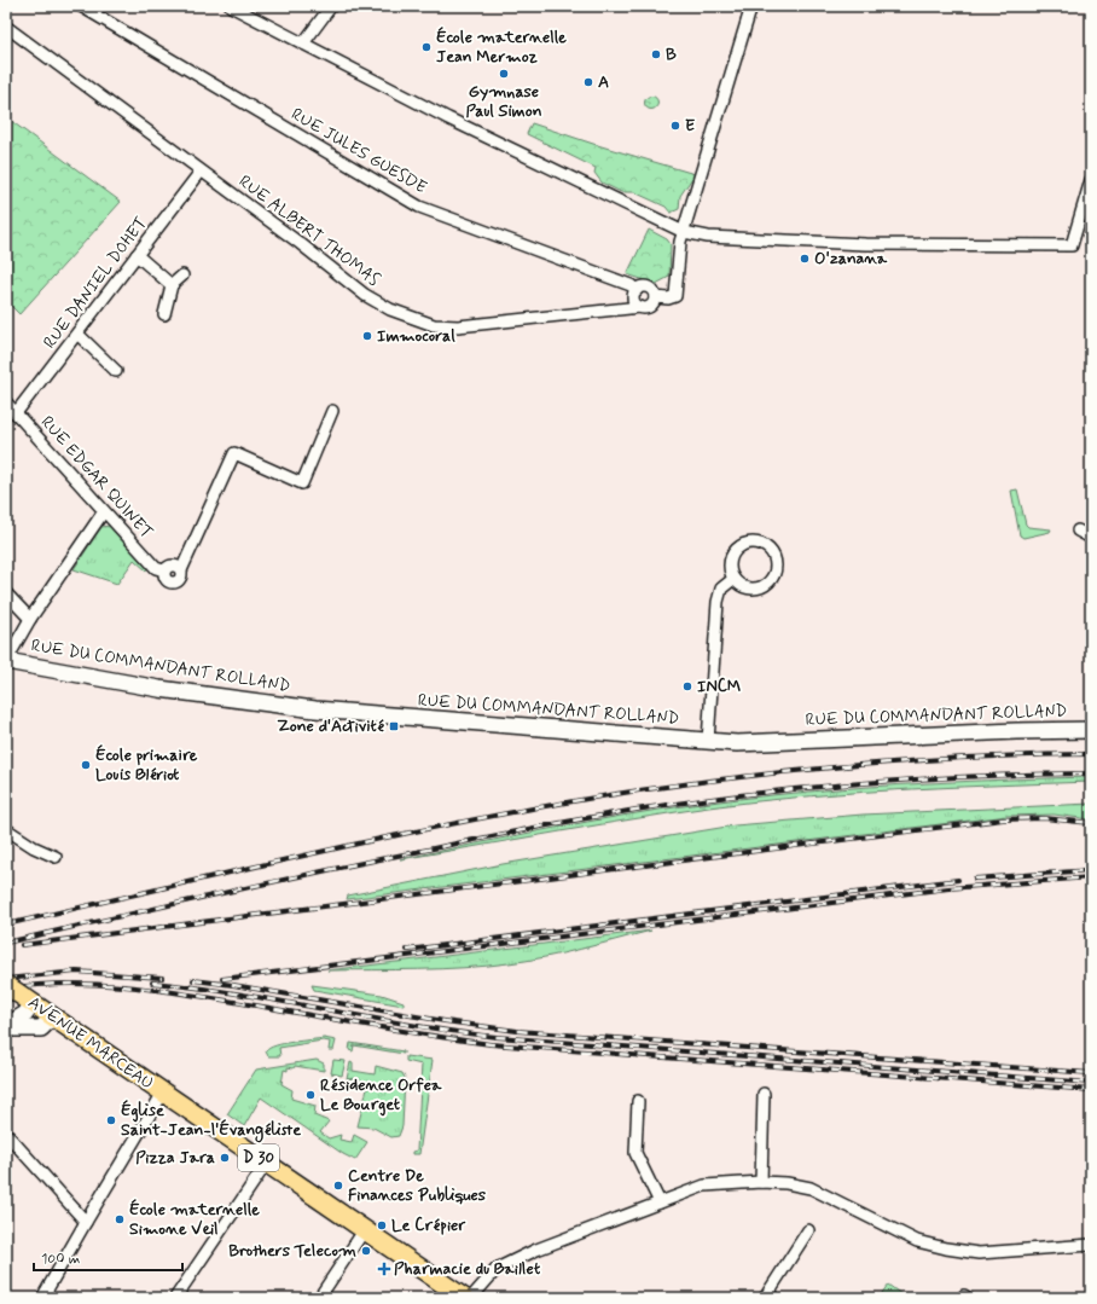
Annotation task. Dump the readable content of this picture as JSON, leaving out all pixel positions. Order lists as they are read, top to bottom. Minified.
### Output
{"streets":{"main road":["AVENUE MARCEAU","D 30"],"street":["RUE JULES GUESDE","RUE ALBERT THOMAS","RUE DANIEL DOHET","RUE EDGAR QUINET","RUE DU COMMANDANT ROLLAND"]},"crossings":[["RUE JULES GUESDE","RUE ALBERT THOMAS"],["RUE ALBERT THOMAS","RUE DANIEL DOHET"],["RUE DANIEL DOHET","RUE EDGAR QUINET"]],"places":{"other":["École maternelle Jean Mermoz","B","Gymnase Paul Simon","A","E","O'zanana","Immocoral","INCM","École primaire Louis Blériot","Résidence Orfea Le Bourget","Église Saint-Jean-l'Évangéliste","Pizza Jara","Centre De Finances Publiques","École maternelle Simone Veil","Le Crépier","Brothers Telecom"],"transit":["Zone d'Activité"],"health":["Pharmacie du Baillet"]},"scale_bar":"100 m"}
